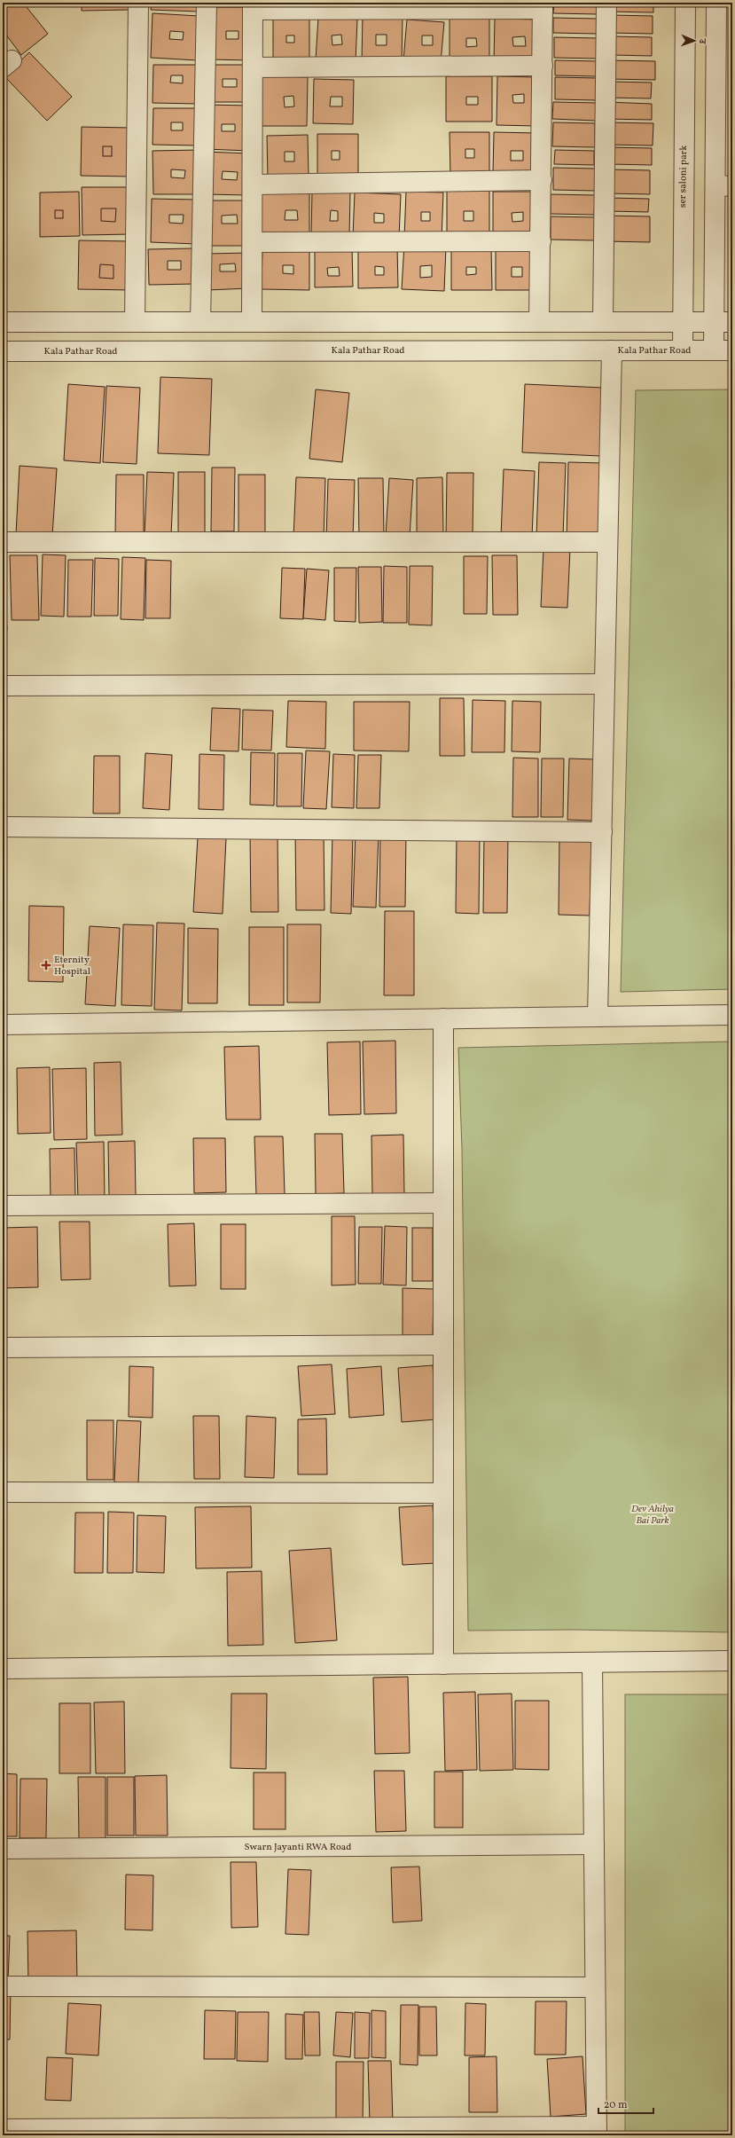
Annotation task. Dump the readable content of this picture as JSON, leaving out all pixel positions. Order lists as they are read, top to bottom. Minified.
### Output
{"streets":{"street":["ser saloni park","Kala Pathar Road","Swarn Jayanti RWA Road"]},"crossings":[["ser saloni park","Kala Pathar Road"]],"parks":["Dev Ahilya Bai Park"],"places":{"health":["Eternity Hospital"]},"scale_bar":"20 m","north":"right"}
